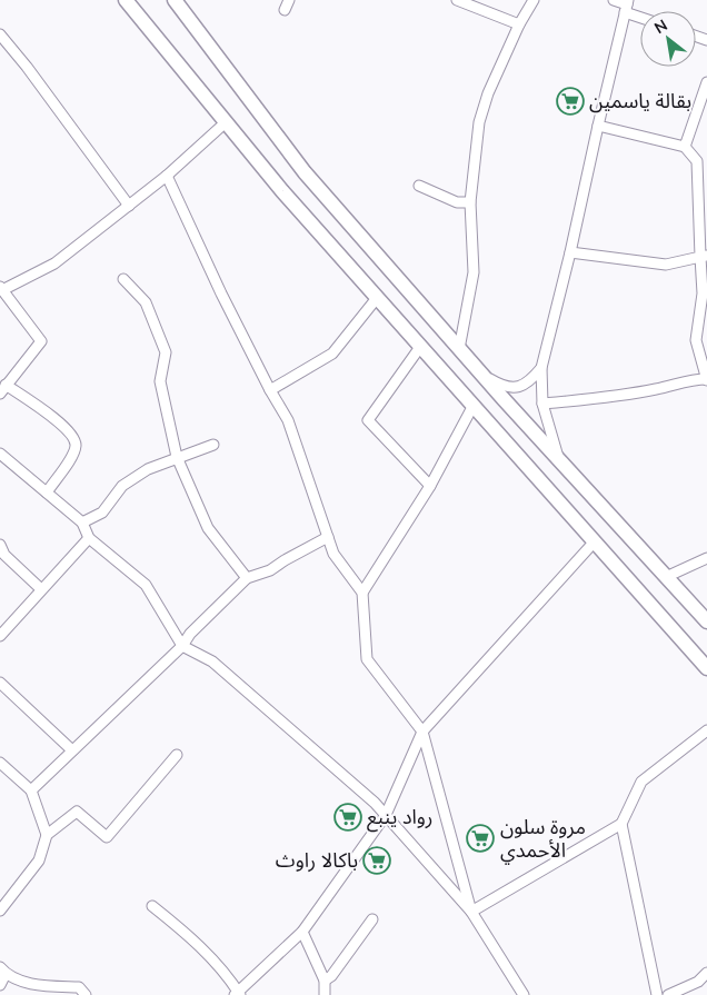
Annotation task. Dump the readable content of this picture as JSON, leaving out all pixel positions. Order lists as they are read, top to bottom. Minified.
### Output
{"places":{"supermarket":["بقالة ياسمين","رواد ينبع","مروة سلون الأحمدي","باكالا راوث"]},"north":"top left"}
